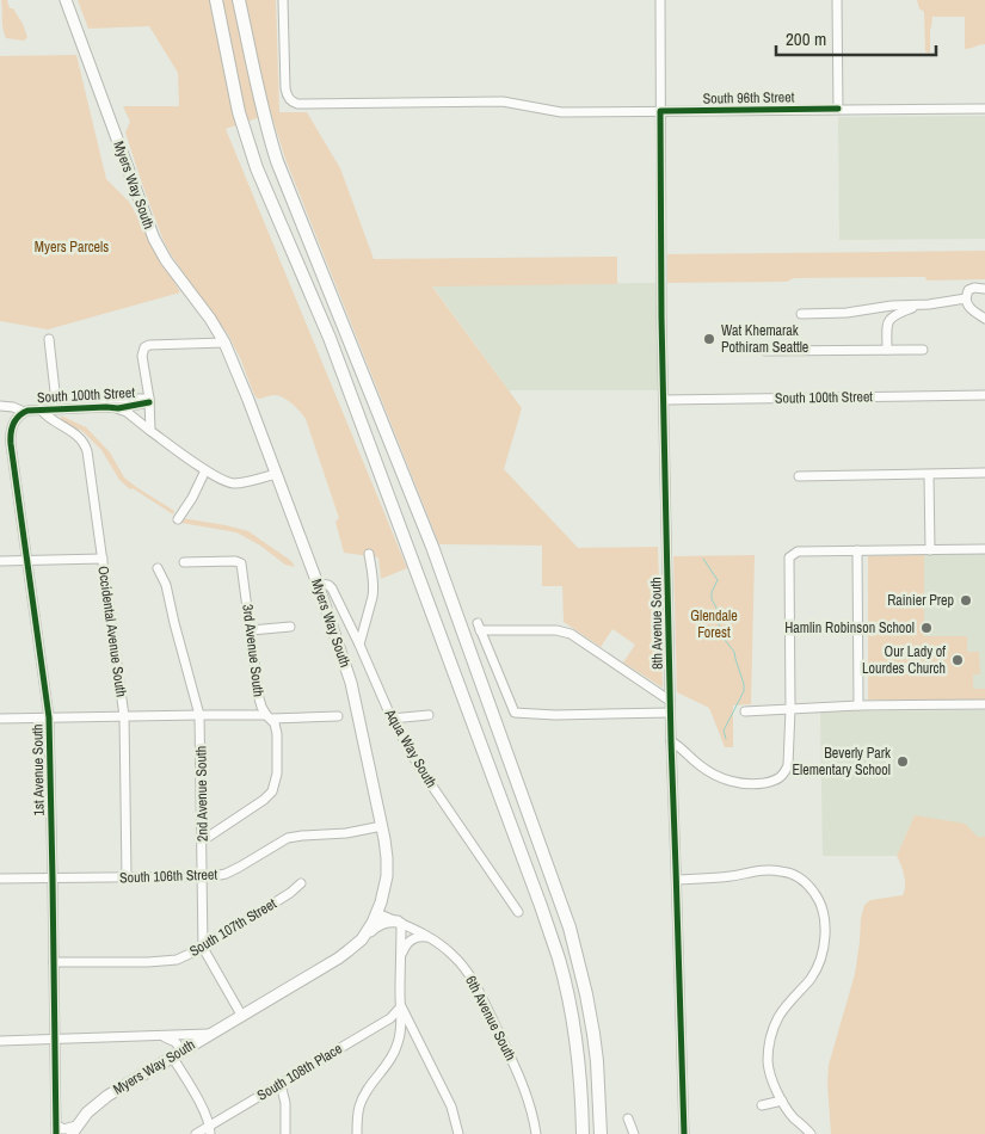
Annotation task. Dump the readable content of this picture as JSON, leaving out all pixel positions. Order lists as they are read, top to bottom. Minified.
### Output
{"streets":{"main road":["Myers Way South"],"street":["South 96th Street","South 100th Street","8th Avenue South","Occidental Avenue South","3rd Avenue South","Aqua Way South","1st Avenue South","2nd Avenue South","South 106th Street","South 107th Street","6th Avenue South","South 108th Place"]},"crossings":[["South 96th Street","8th Avenue South"],["Myers Way South","Aqua Way South"],["Myers Way South","2nd Avenue South"],["Myers Way South","South 106th Street"],["Myers Way South","6th Avenue South"],["South 100th Street","8th Avenue South"],["South 100th Street","Occidental Avenue South"],["South 100th Street","1st Avenue South"],["Occidental Avenue South","South 106th Street"],["3rd Avenue South","2nd Avenue South"],["1st Avenue South","South 106th Street"],["1st Avenue South","South 107th Street"],["2nd Avenue South","South 106th Street"],["2nd Avenue South","South 107th Street"]],"parks":["Myers Parcels","Glendale Forest"],"places":["Wat Khemarak Pothiram Seattle","Rainier Prep","Hamlin Robinson School","Our Lady of Lourdes Church","Beverly Park Elementary School"],"scale_bar":"200 m"}
